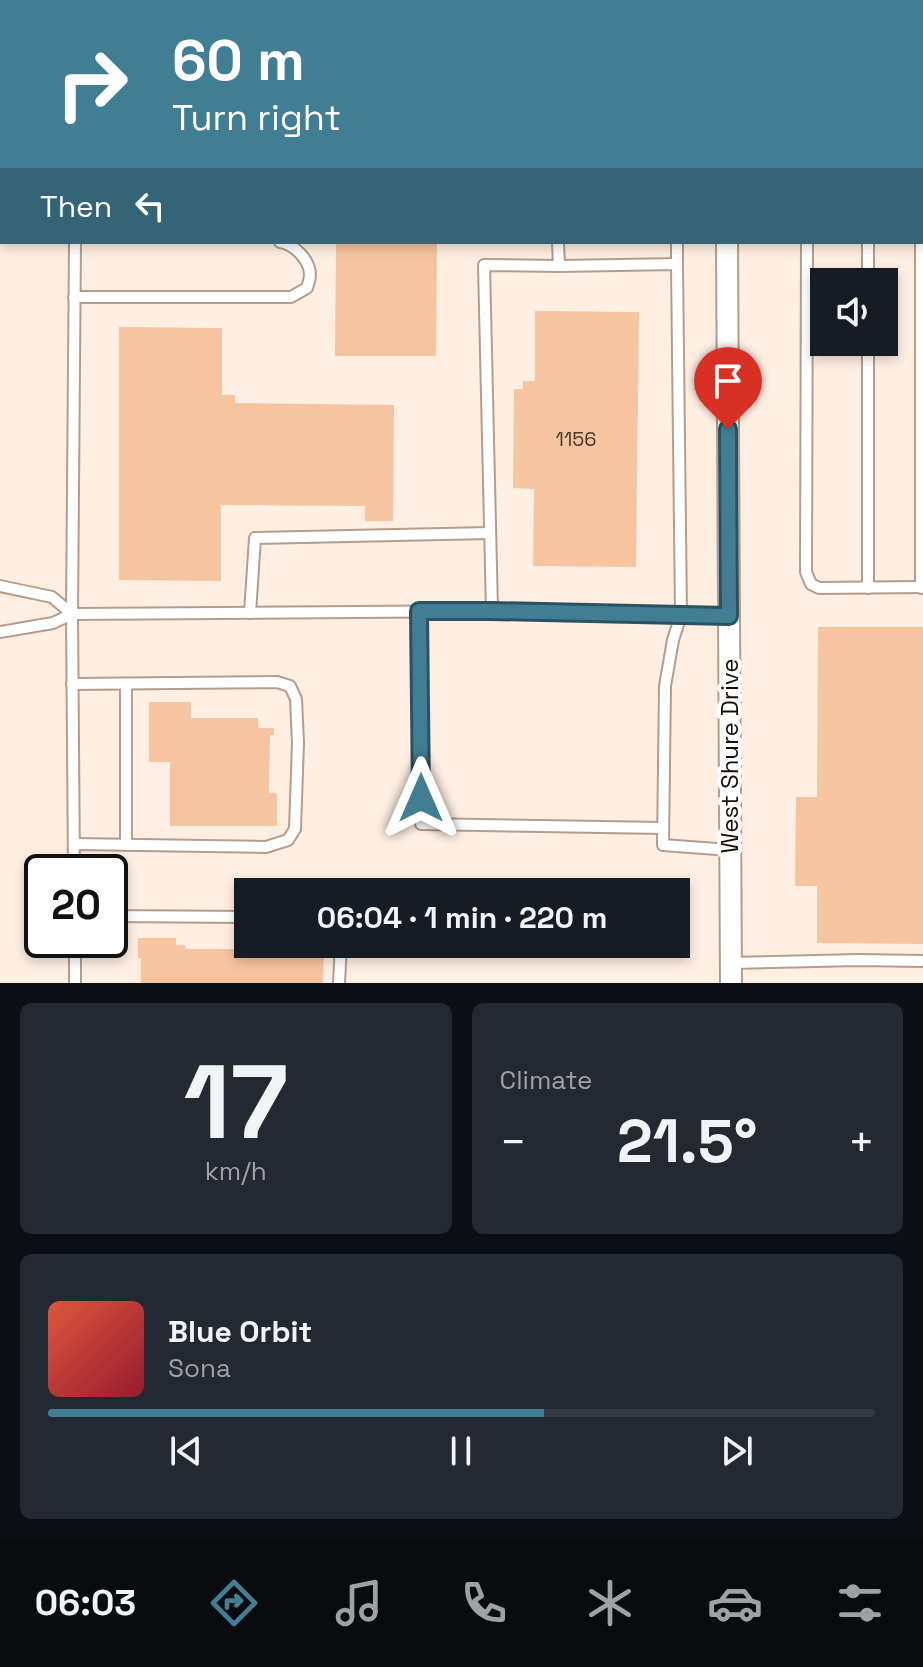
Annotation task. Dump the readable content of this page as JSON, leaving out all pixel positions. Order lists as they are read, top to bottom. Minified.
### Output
{"streets":{"street":["West Shure Drive"]},"house_numbers":["1156"],"page":{"turn":["60 m","Turn right"],"then":"Then","limit":"20","trip":"06:04 · 1 min · 220 m","tile":[["17","km/h"],"Climate"],"heat":["−","21.5°","+"],"song":["Blue Orbit","Sona"],"tabs":"06:03"}}
